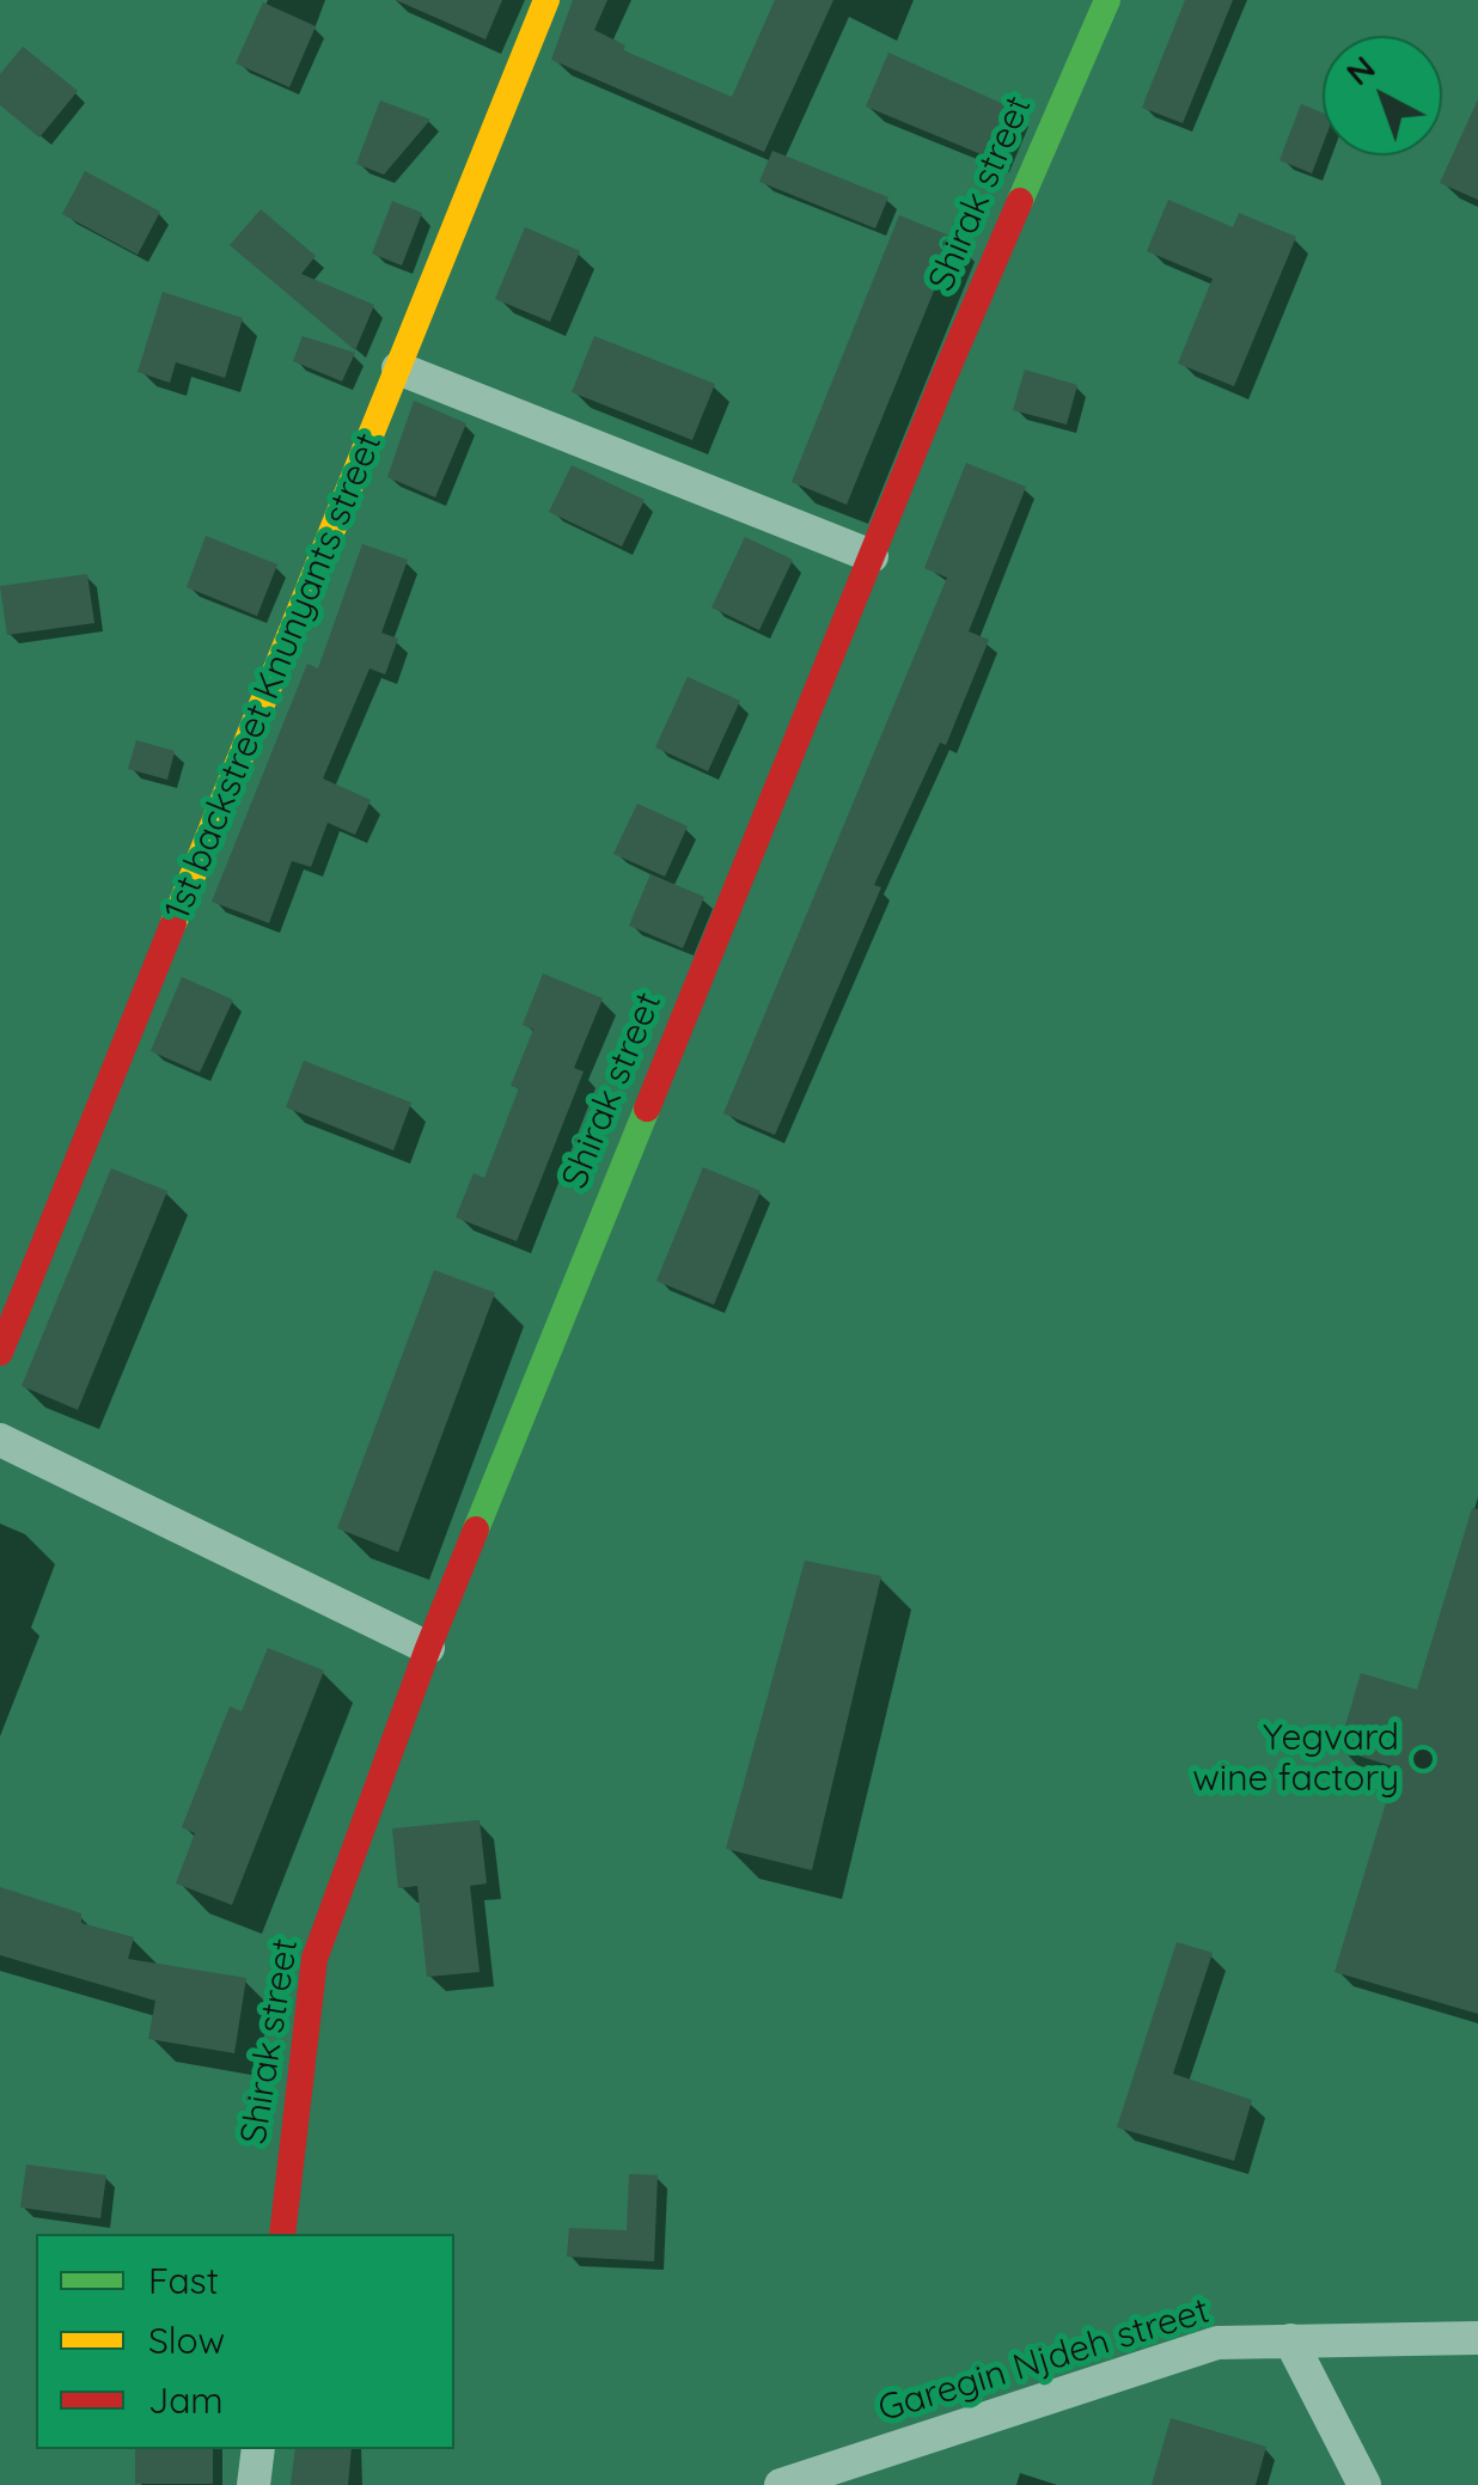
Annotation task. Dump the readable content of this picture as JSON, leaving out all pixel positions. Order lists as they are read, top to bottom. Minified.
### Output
{"streets":{"street":["Shirak street","1st backstreet Knunyants street","Garegin Njdeh street"]},"places":["Yegvard wine factory"],"legend":["Fast","Slow","Jam"],"north":"top left"}
